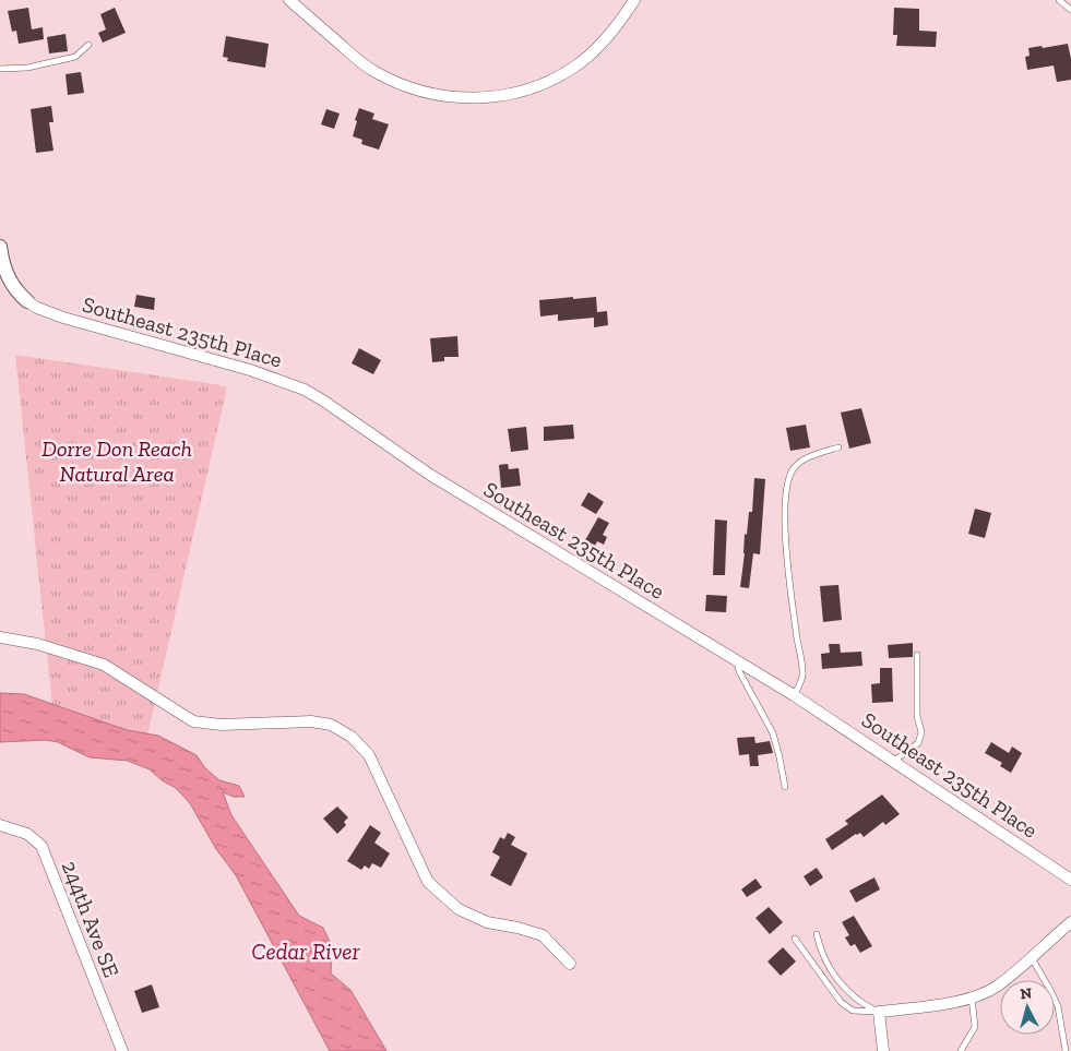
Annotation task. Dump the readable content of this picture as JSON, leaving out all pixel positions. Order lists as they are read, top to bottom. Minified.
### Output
{"streets":{"street":["Southeast 235th Place","244th Ave SE"]},"water":["Cedar River"],"parks":["Dorre Don Reach Natural Area"],"north":"top"}
